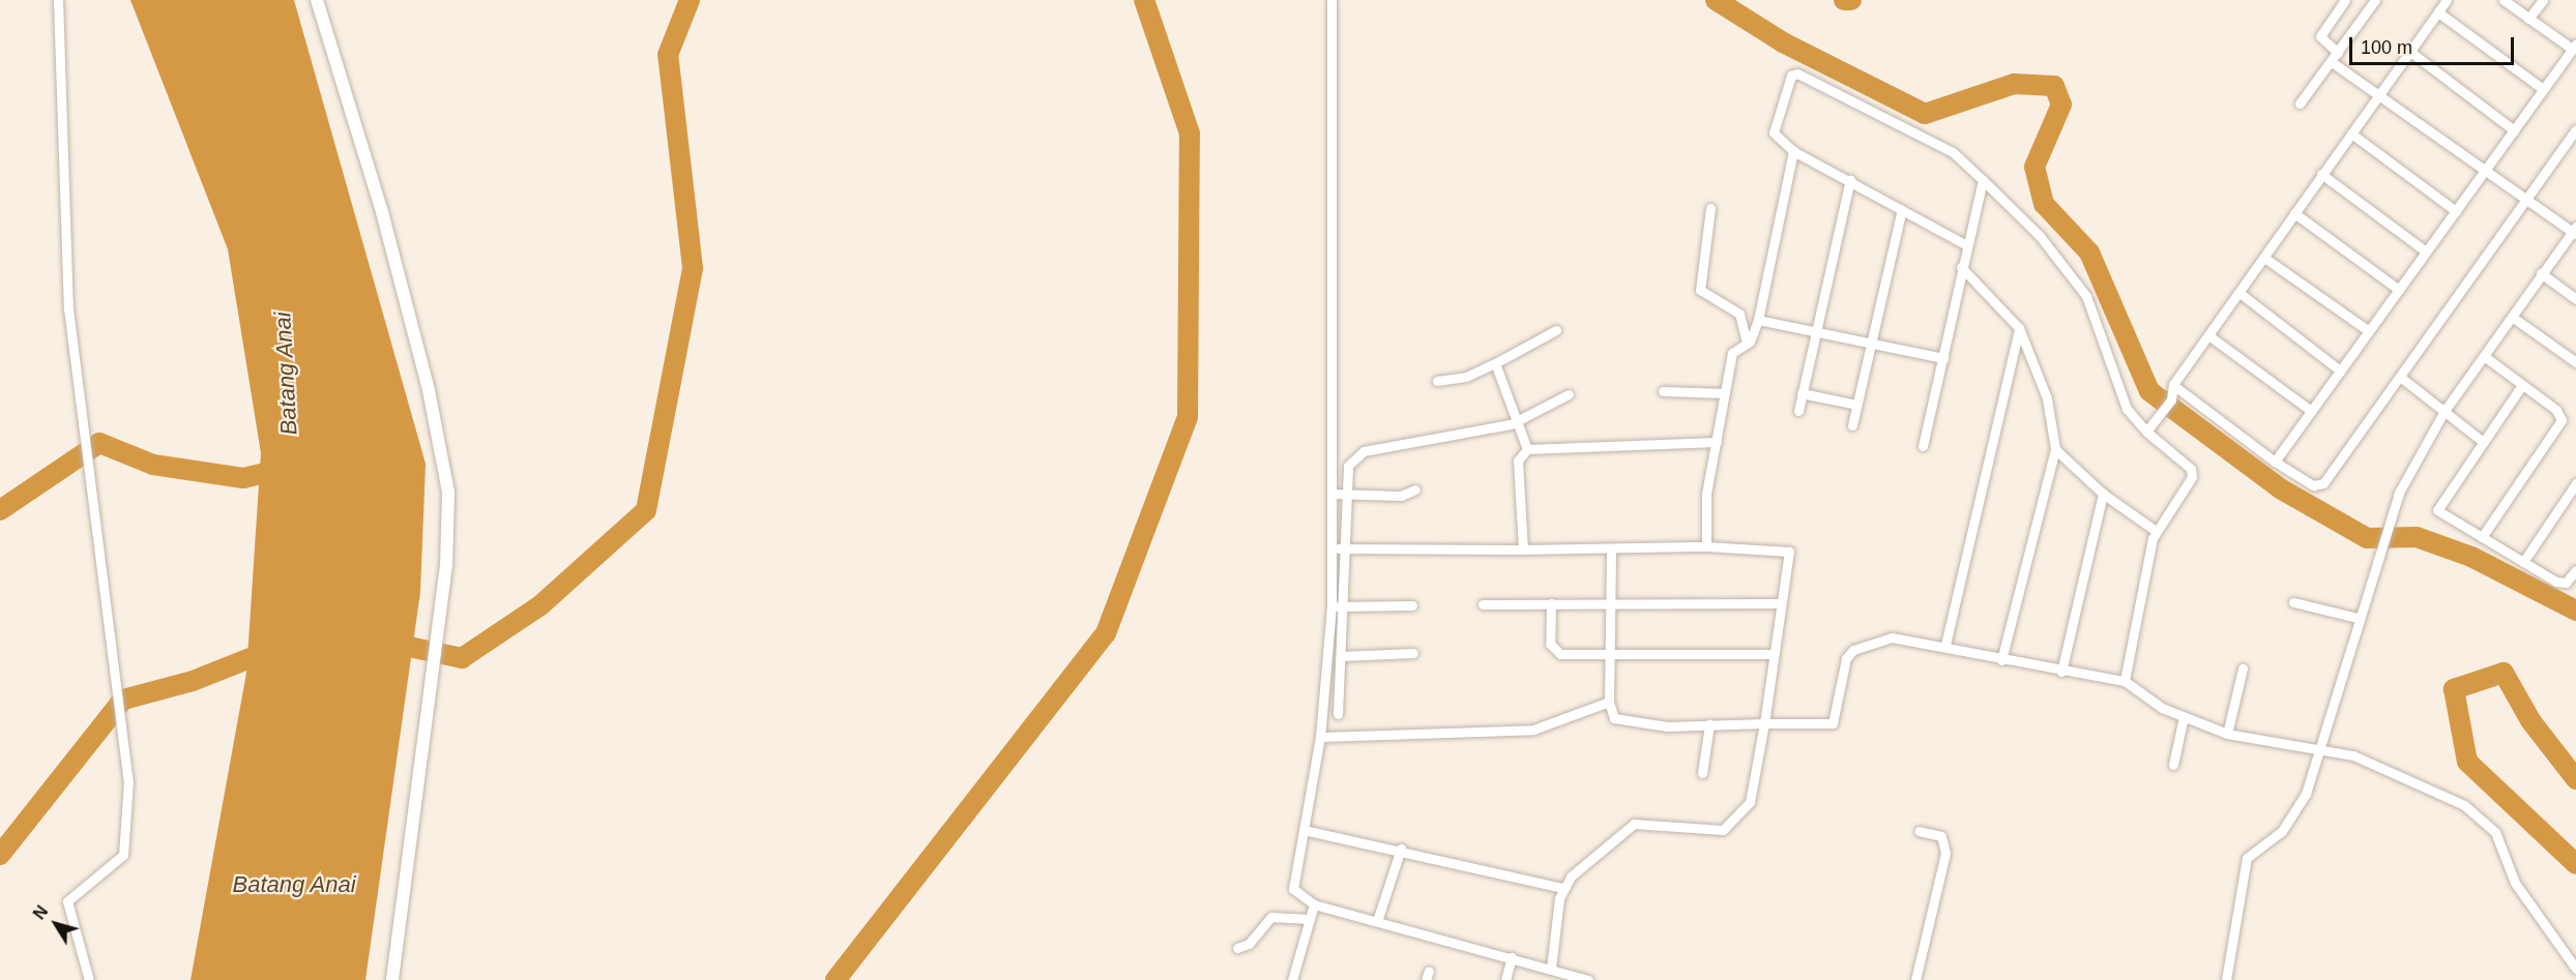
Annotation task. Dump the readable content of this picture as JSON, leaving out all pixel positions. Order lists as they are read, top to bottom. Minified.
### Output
{"water":["Batang Anai"],"scale_bar":"100 m","north":"top left"}
